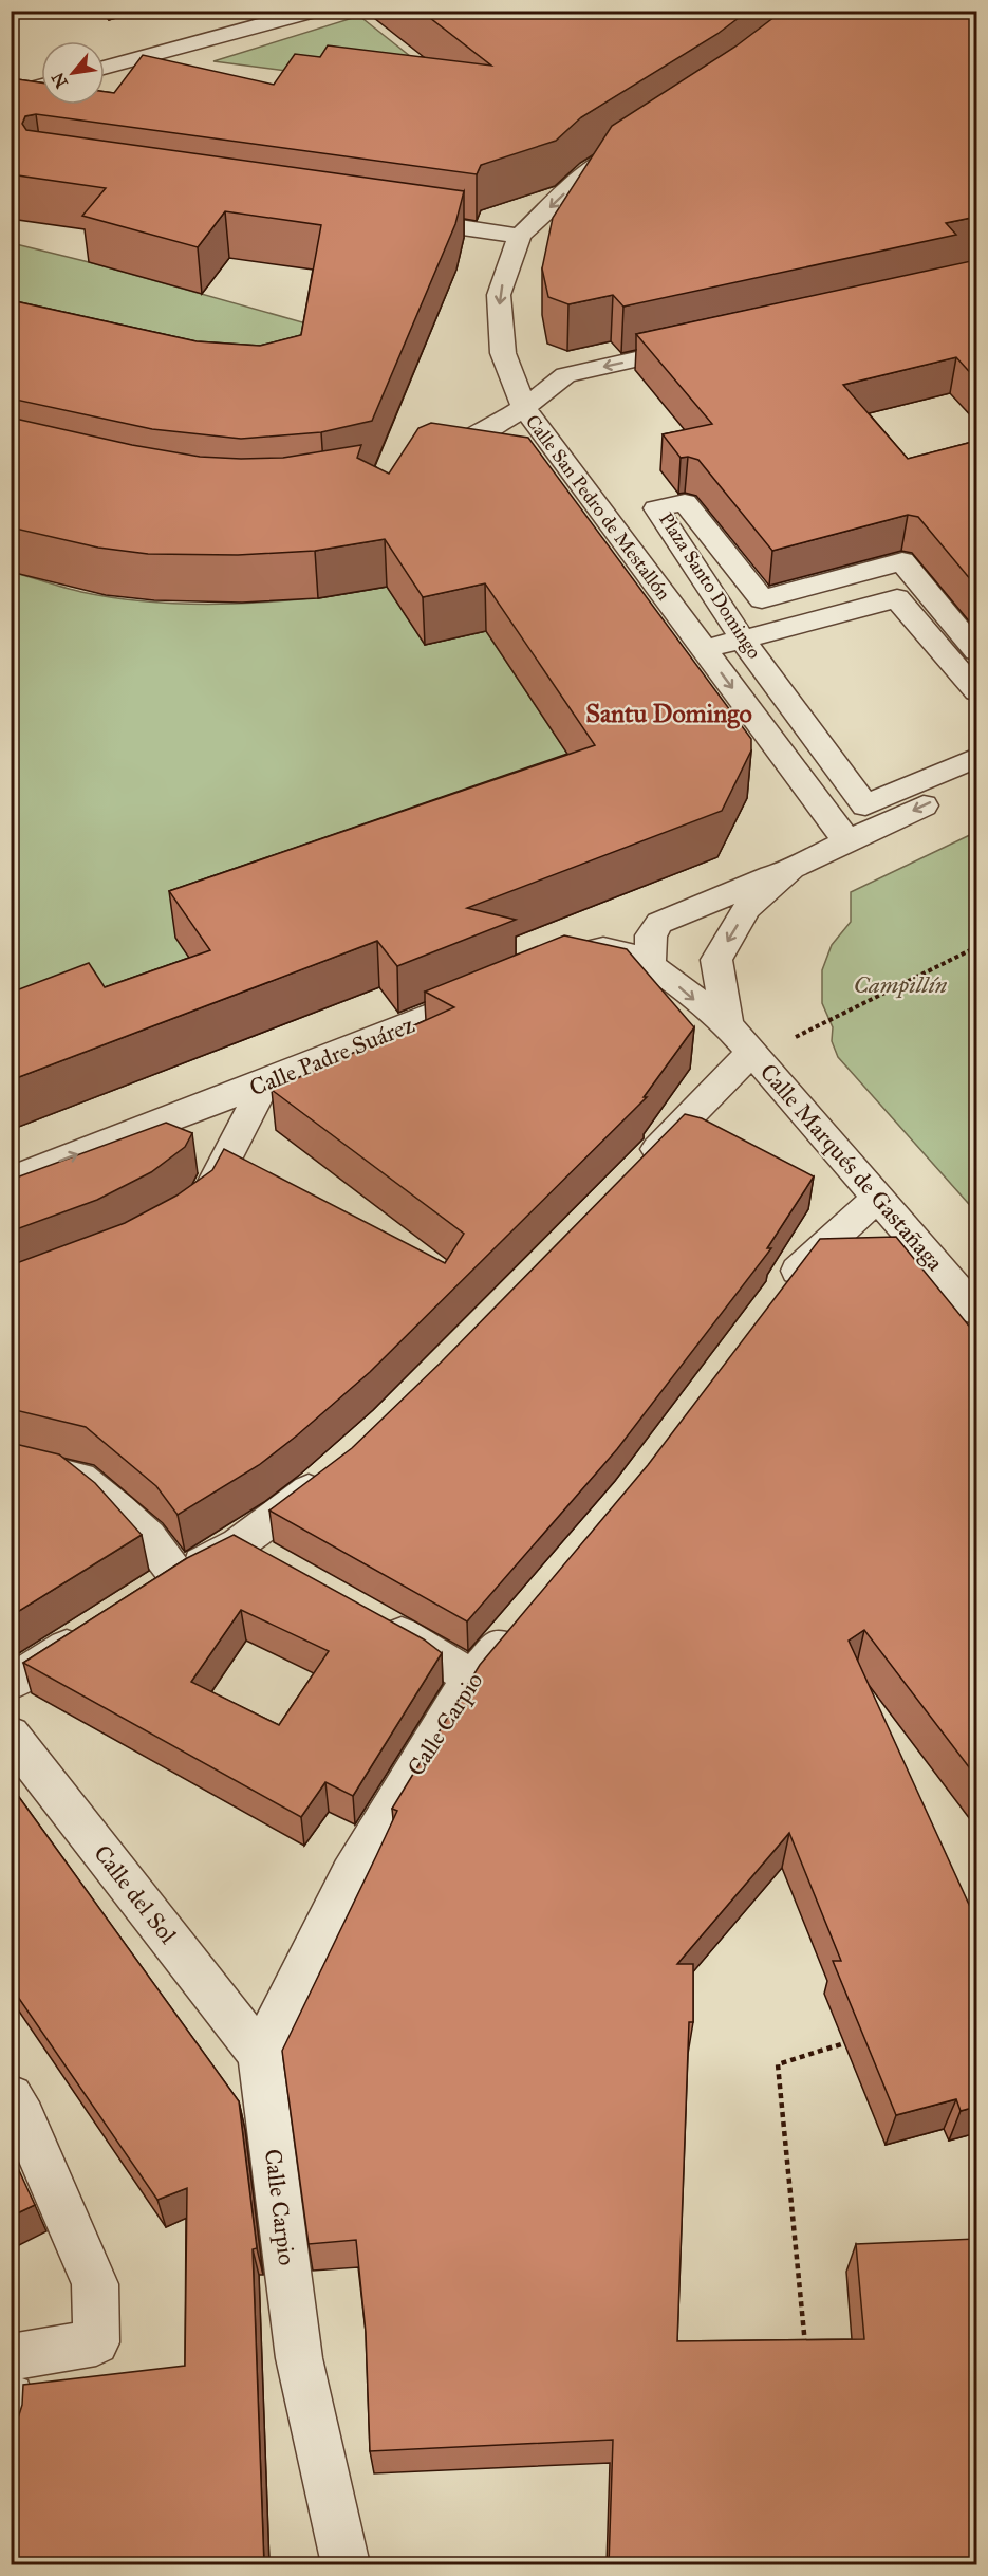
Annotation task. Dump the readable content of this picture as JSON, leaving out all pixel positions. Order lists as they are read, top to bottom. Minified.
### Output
{"streets":{"street":["Calle San Pedro de Mestallón","Plaza Santo Domingo","Calle Padre Suárez","Calle Marqués de Gastañaga","Calle Carpio","Calle del Sol"]},"crossings":[["Calle Carpio","Calle del Sol"]],"one_way":["Calle San Pedro de Mestallón","Calle Padre Suárez"],"districts":["Santu Domingo"],"parks":["Campillín"],"north":"bottom left"}
